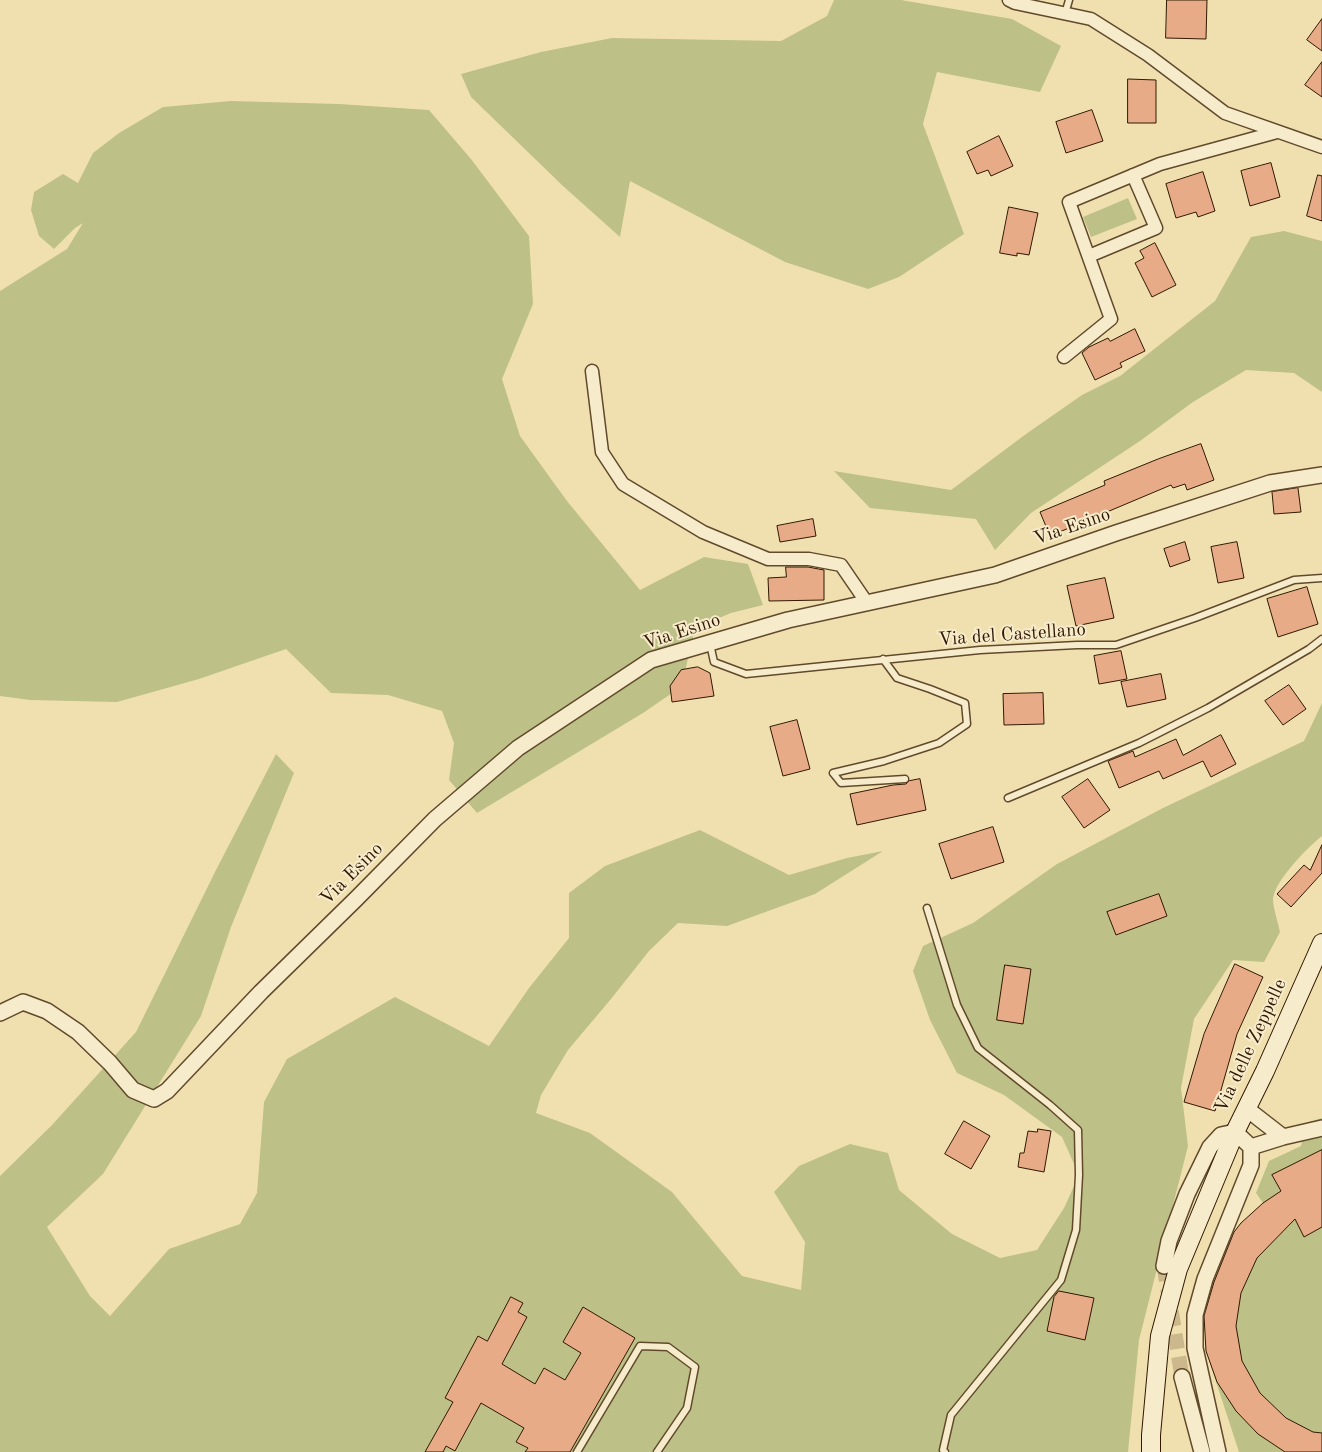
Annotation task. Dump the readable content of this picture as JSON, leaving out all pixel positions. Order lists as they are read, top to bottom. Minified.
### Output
{"streets":{"main road":["Via delle Zeppelle"],"street":["Via Esino"],"lane":["Via del Castellano"]},"crossings":[["Via Esino","Via del Castellano"]]}
